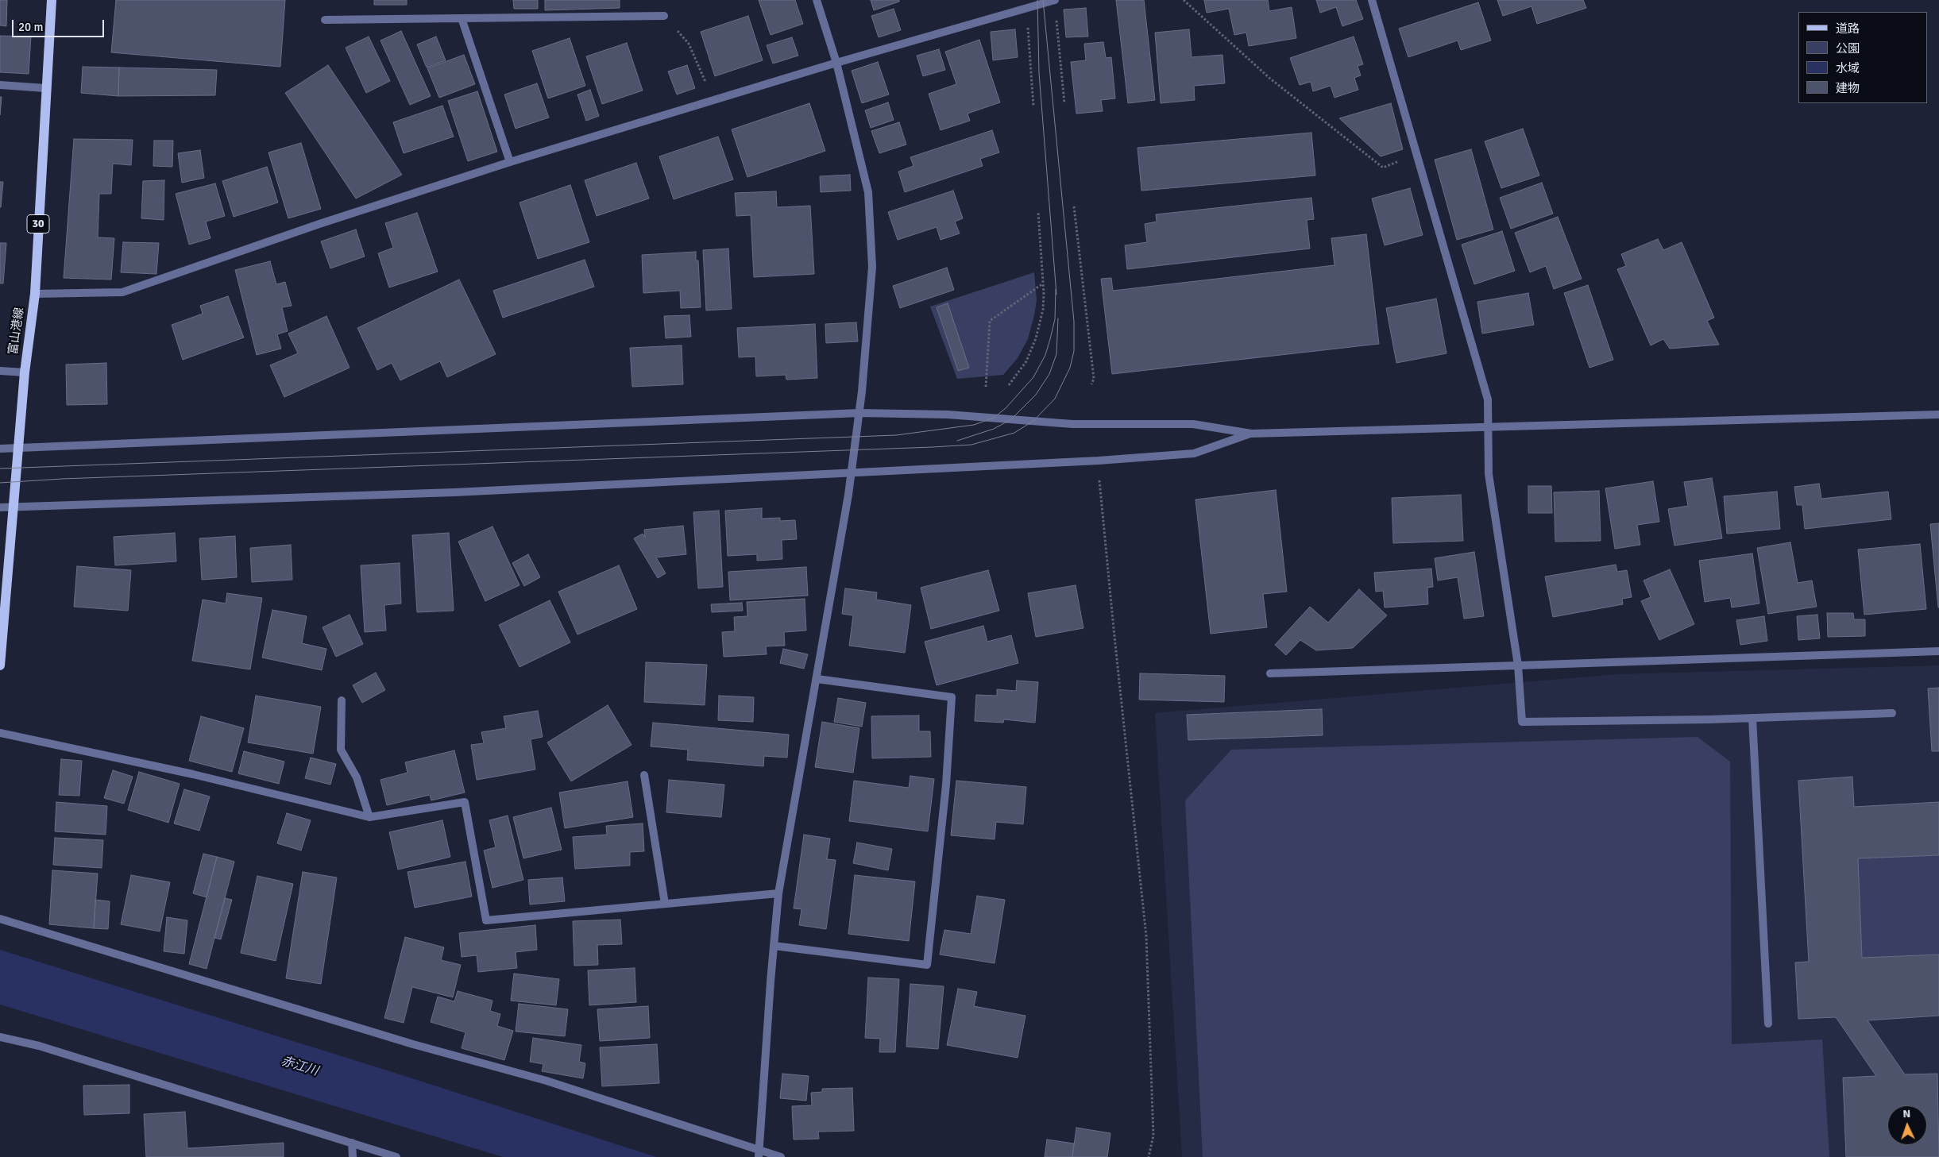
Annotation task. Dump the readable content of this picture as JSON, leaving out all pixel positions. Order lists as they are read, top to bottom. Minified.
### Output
{"streets":{"main road":["30","富山港線"]},"water":["赤江川"],"legend":["道路","公園","水域","建物"],"scale_bar":"20 m","north":"top"}
